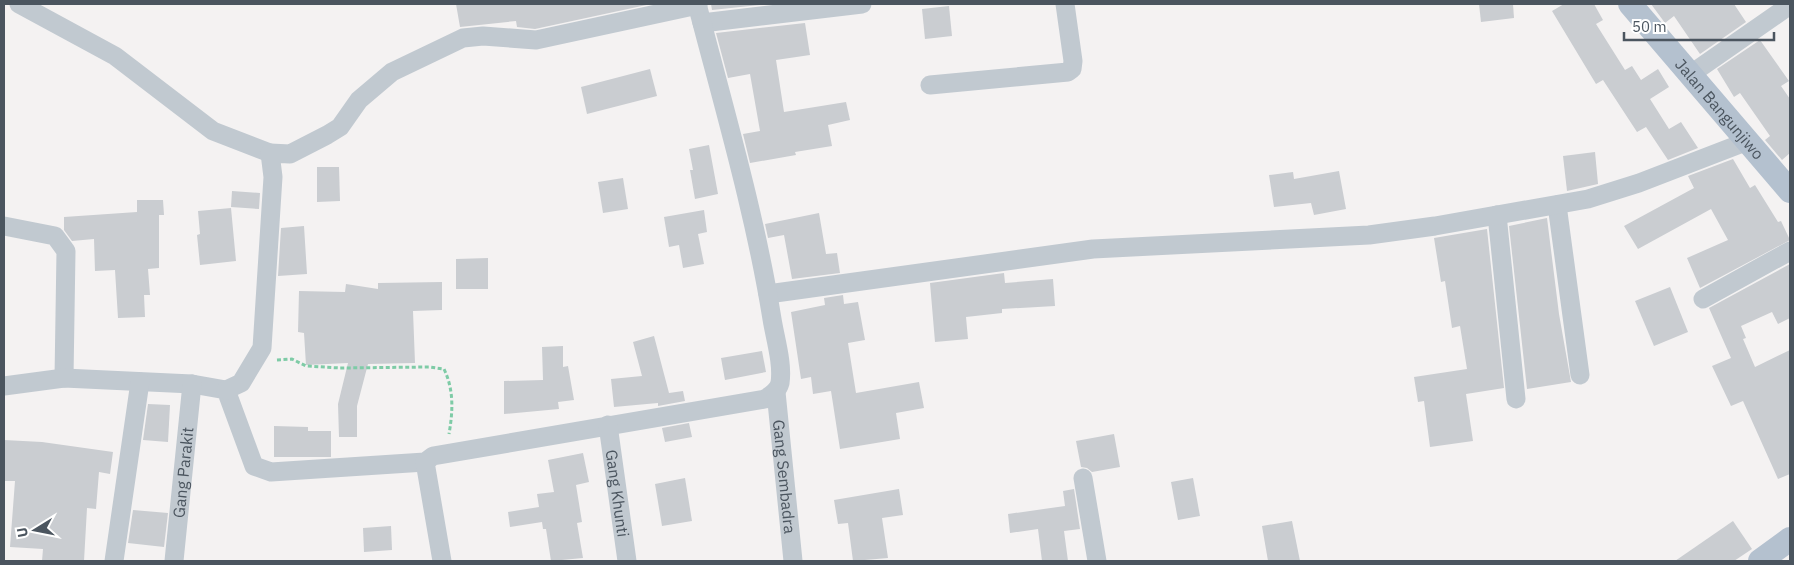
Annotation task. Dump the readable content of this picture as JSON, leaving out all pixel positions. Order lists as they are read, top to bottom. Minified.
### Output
{"streets":{"main road":["Jalan Bangunjiwo"],"street":["Gang Parakit","Gang Sembadra","Gang Khunti"]},"scale_bar":"50 m","north":"left"}
